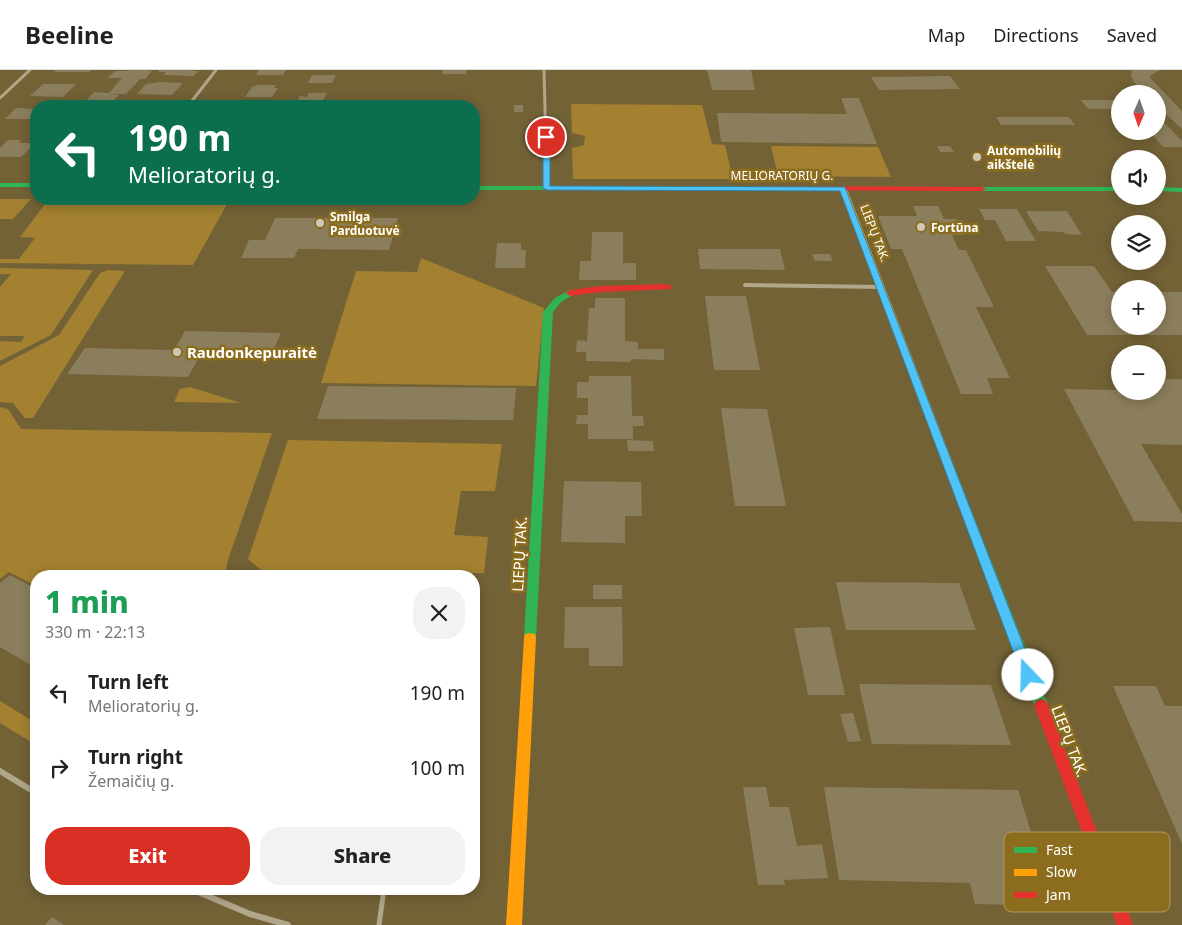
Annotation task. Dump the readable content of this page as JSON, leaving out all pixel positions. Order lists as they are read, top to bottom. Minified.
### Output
{"streets":{"street":["MELIORATORIŲ G.","LIEPŲ TAK."]},"crossings":[["MELIORATORIŲ G.","LIEPŲ TAK."]],"places":["Automobilių aikštelė","Smilga Parduotuvė","Fortūna","Raudonkepuraitė"],"legend":["Fast","Slow","Jam"],"north":"bottom","page":{"header":"Beeline","nav":["Map","Directions","Saved"],"map_buttons":["+","−"],"turn":["190 m","Melioratorių g."],"heading":["1 min","330 m · 22:13"],"list":[{"name":"Turn left","note":"Melioratorių g.","value":"190 m"},{"name":"Turn right","note":"Žemaičių g.","value":"100 m"}],"buttons":["Exit","Share"]}}
